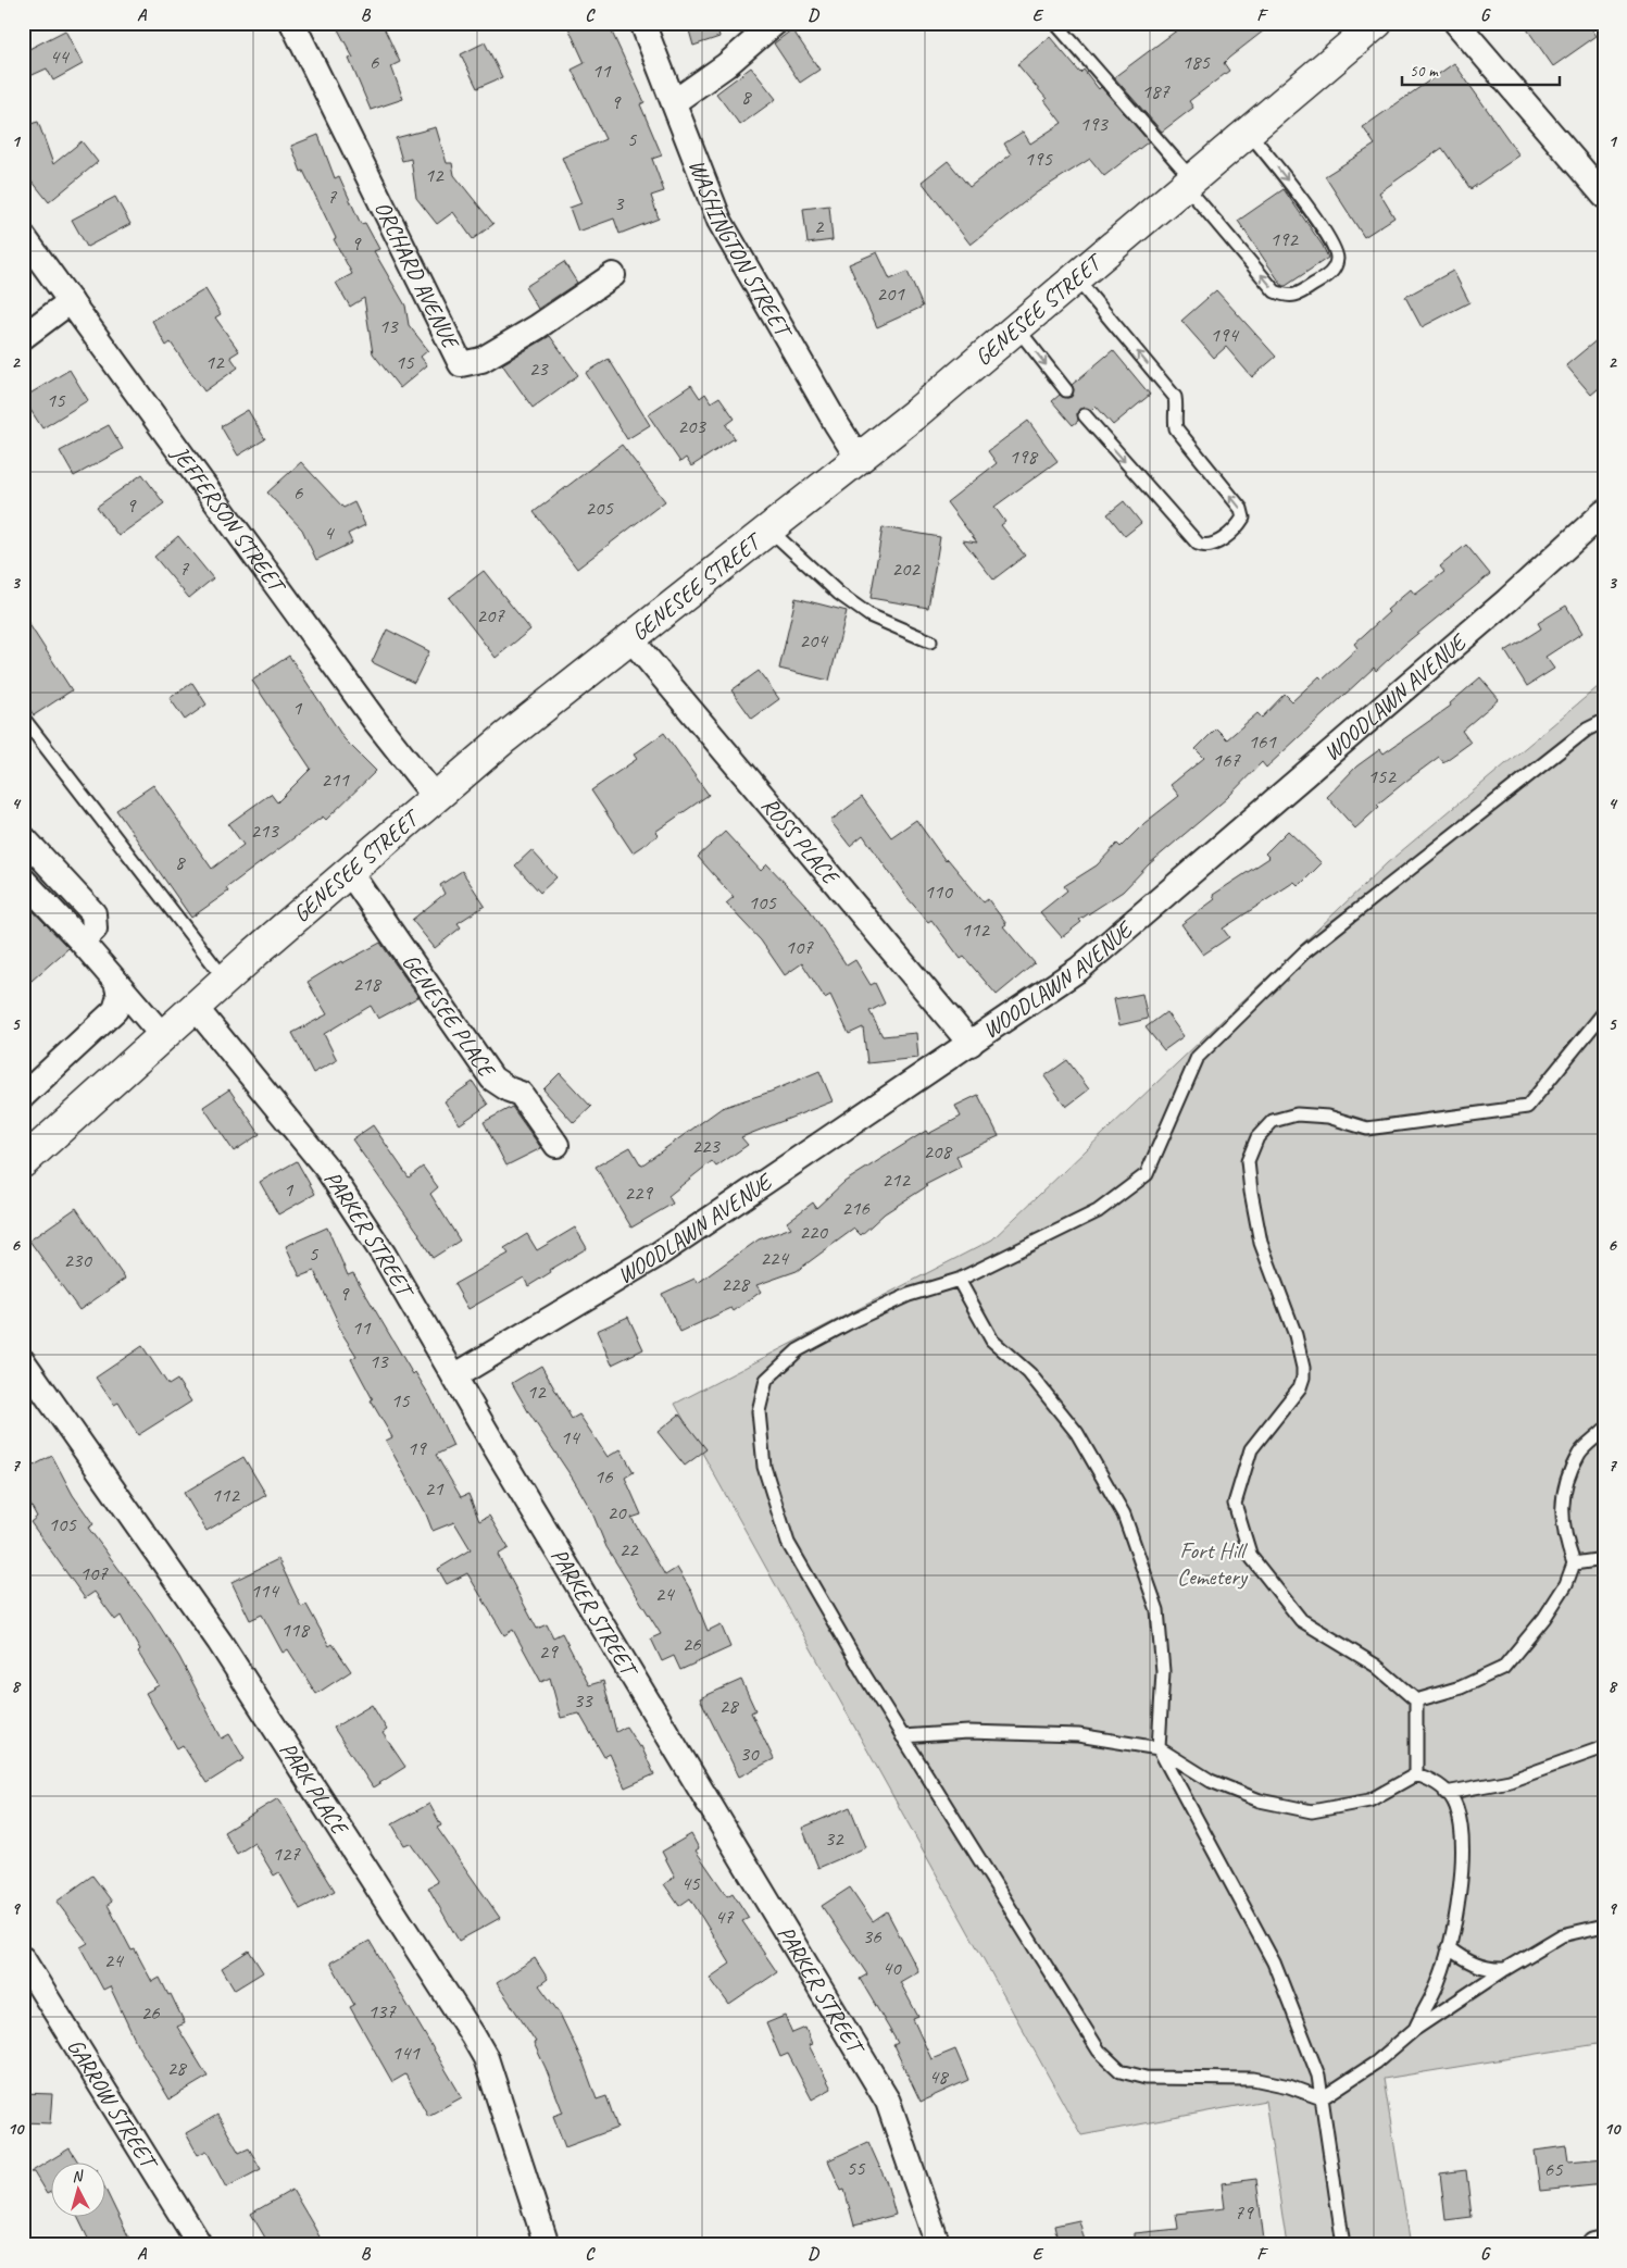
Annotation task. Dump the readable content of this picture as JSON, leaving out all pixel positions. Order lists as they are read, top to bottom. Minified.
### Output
{"streets":{"main road":["GENESEE STREET"],"street":["WASHINGTON STREET","ORCHARD AVENUE","JEFFERSON STREET","WOODLAWN AVENUE","ROSS PLACE","GENESEE PLACE","PARKER STREET","PARK PLACE","GARROW STREET"]},"crossings":[["WASHINGTON STREET","GENESEE STREET"],["GENESEE STREET","JEFFERSON STREET"],["GENESEE STREET","ROSS PLACE"],["GENESEE STREET","GENESEE PLACE"],["GENESEE STREET","PARKER STREET"],["WOODLAWN AVENUE","ROSS PLACE"],["WOODLAWN AVENUE","PARKER STREET"]],"parks":["Fort Hill Cemetery"],"house_numbers":["44","6","185","11","187","8","9","193","5","195","12","7","3","2","192","9","201","13","194","12","15","23","15","203","198","6","9","205","4","7","202","207","204","1","161","167","152","211","213","8","110","105","112","107","218","223","208","212","1","229","216","220","5","224","230","228","9","11","13","12","15","14","19","16","21","112","20","105","22","107","114","24","118","26","29","33","28","30","32","127","45","47","36","24","40","137","26","141","28","48","55","65","79"],"scale_bar":"50 m","north":"top","grid":{"columns":["A","B","C","D","E","F","G"],"rows":["1","2","3","4","5","6","7","8","9","10"]}}
